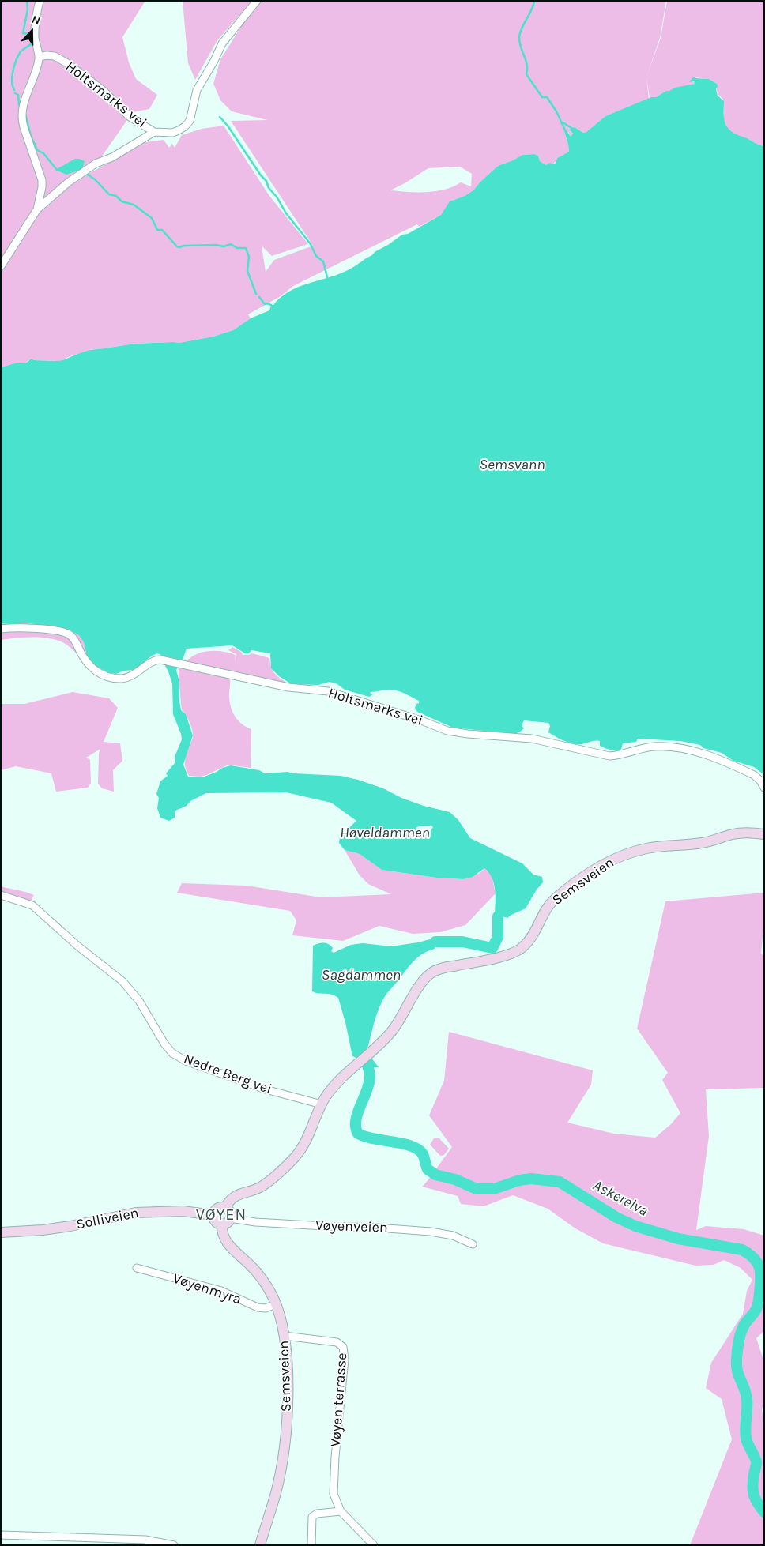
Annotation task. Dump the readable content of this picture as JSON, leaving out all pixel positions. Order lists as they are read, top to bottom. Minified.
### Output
{"streets":{"main road":["Semsveien","Solliveien"],"street":["Holtsmarks vei","Nedre Berg vei","Vøyenveien","Vøyenmyra","Vøyen terrasse"]},"crossings":[["Semsveien","Nedre Berg vei"],["Semsveien","Solliveien"],["Semsveien","Vøyenveien"],["Semsveien","Vøyenmyra"],["Semsveien","Vøyen terrasse"],["Solliveien","Vøyenveien"]],"districts":["VØYEN"],"water":["Semsvann","Høveldammen","Sagdammen","Askerelva"],"north":"top"}
